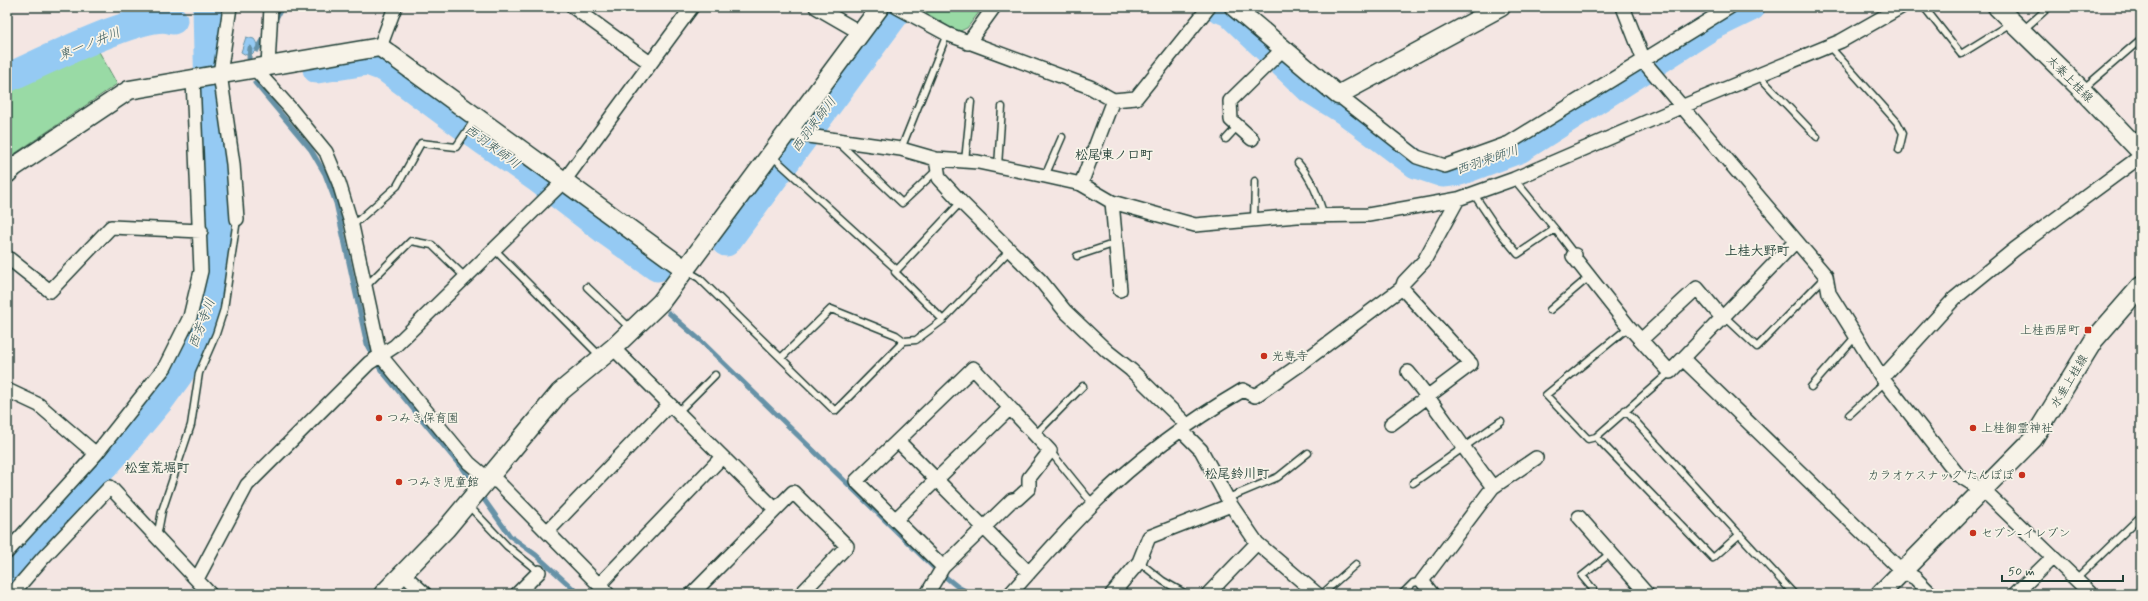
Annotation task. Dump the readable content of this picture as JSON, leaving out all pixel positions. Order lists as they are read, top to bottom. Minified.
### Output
{"streets":{"street":["太秦上桂線","水垂上桂線"]},"districts":["松尾東ノ口町","上桂大野町","松室荒堀町","松尾鈴川町"],"water":["東一ノ井川","西羽束師川","西芳寺川"],"places":{"transit":["上桂西居町"],"other":["光専寺","つみき保育園","上桂御霊神社","カラオケスナック たんぼぽ","つみき児童館","セブン-イレブン"]},"scale_bar":"50 m"}
